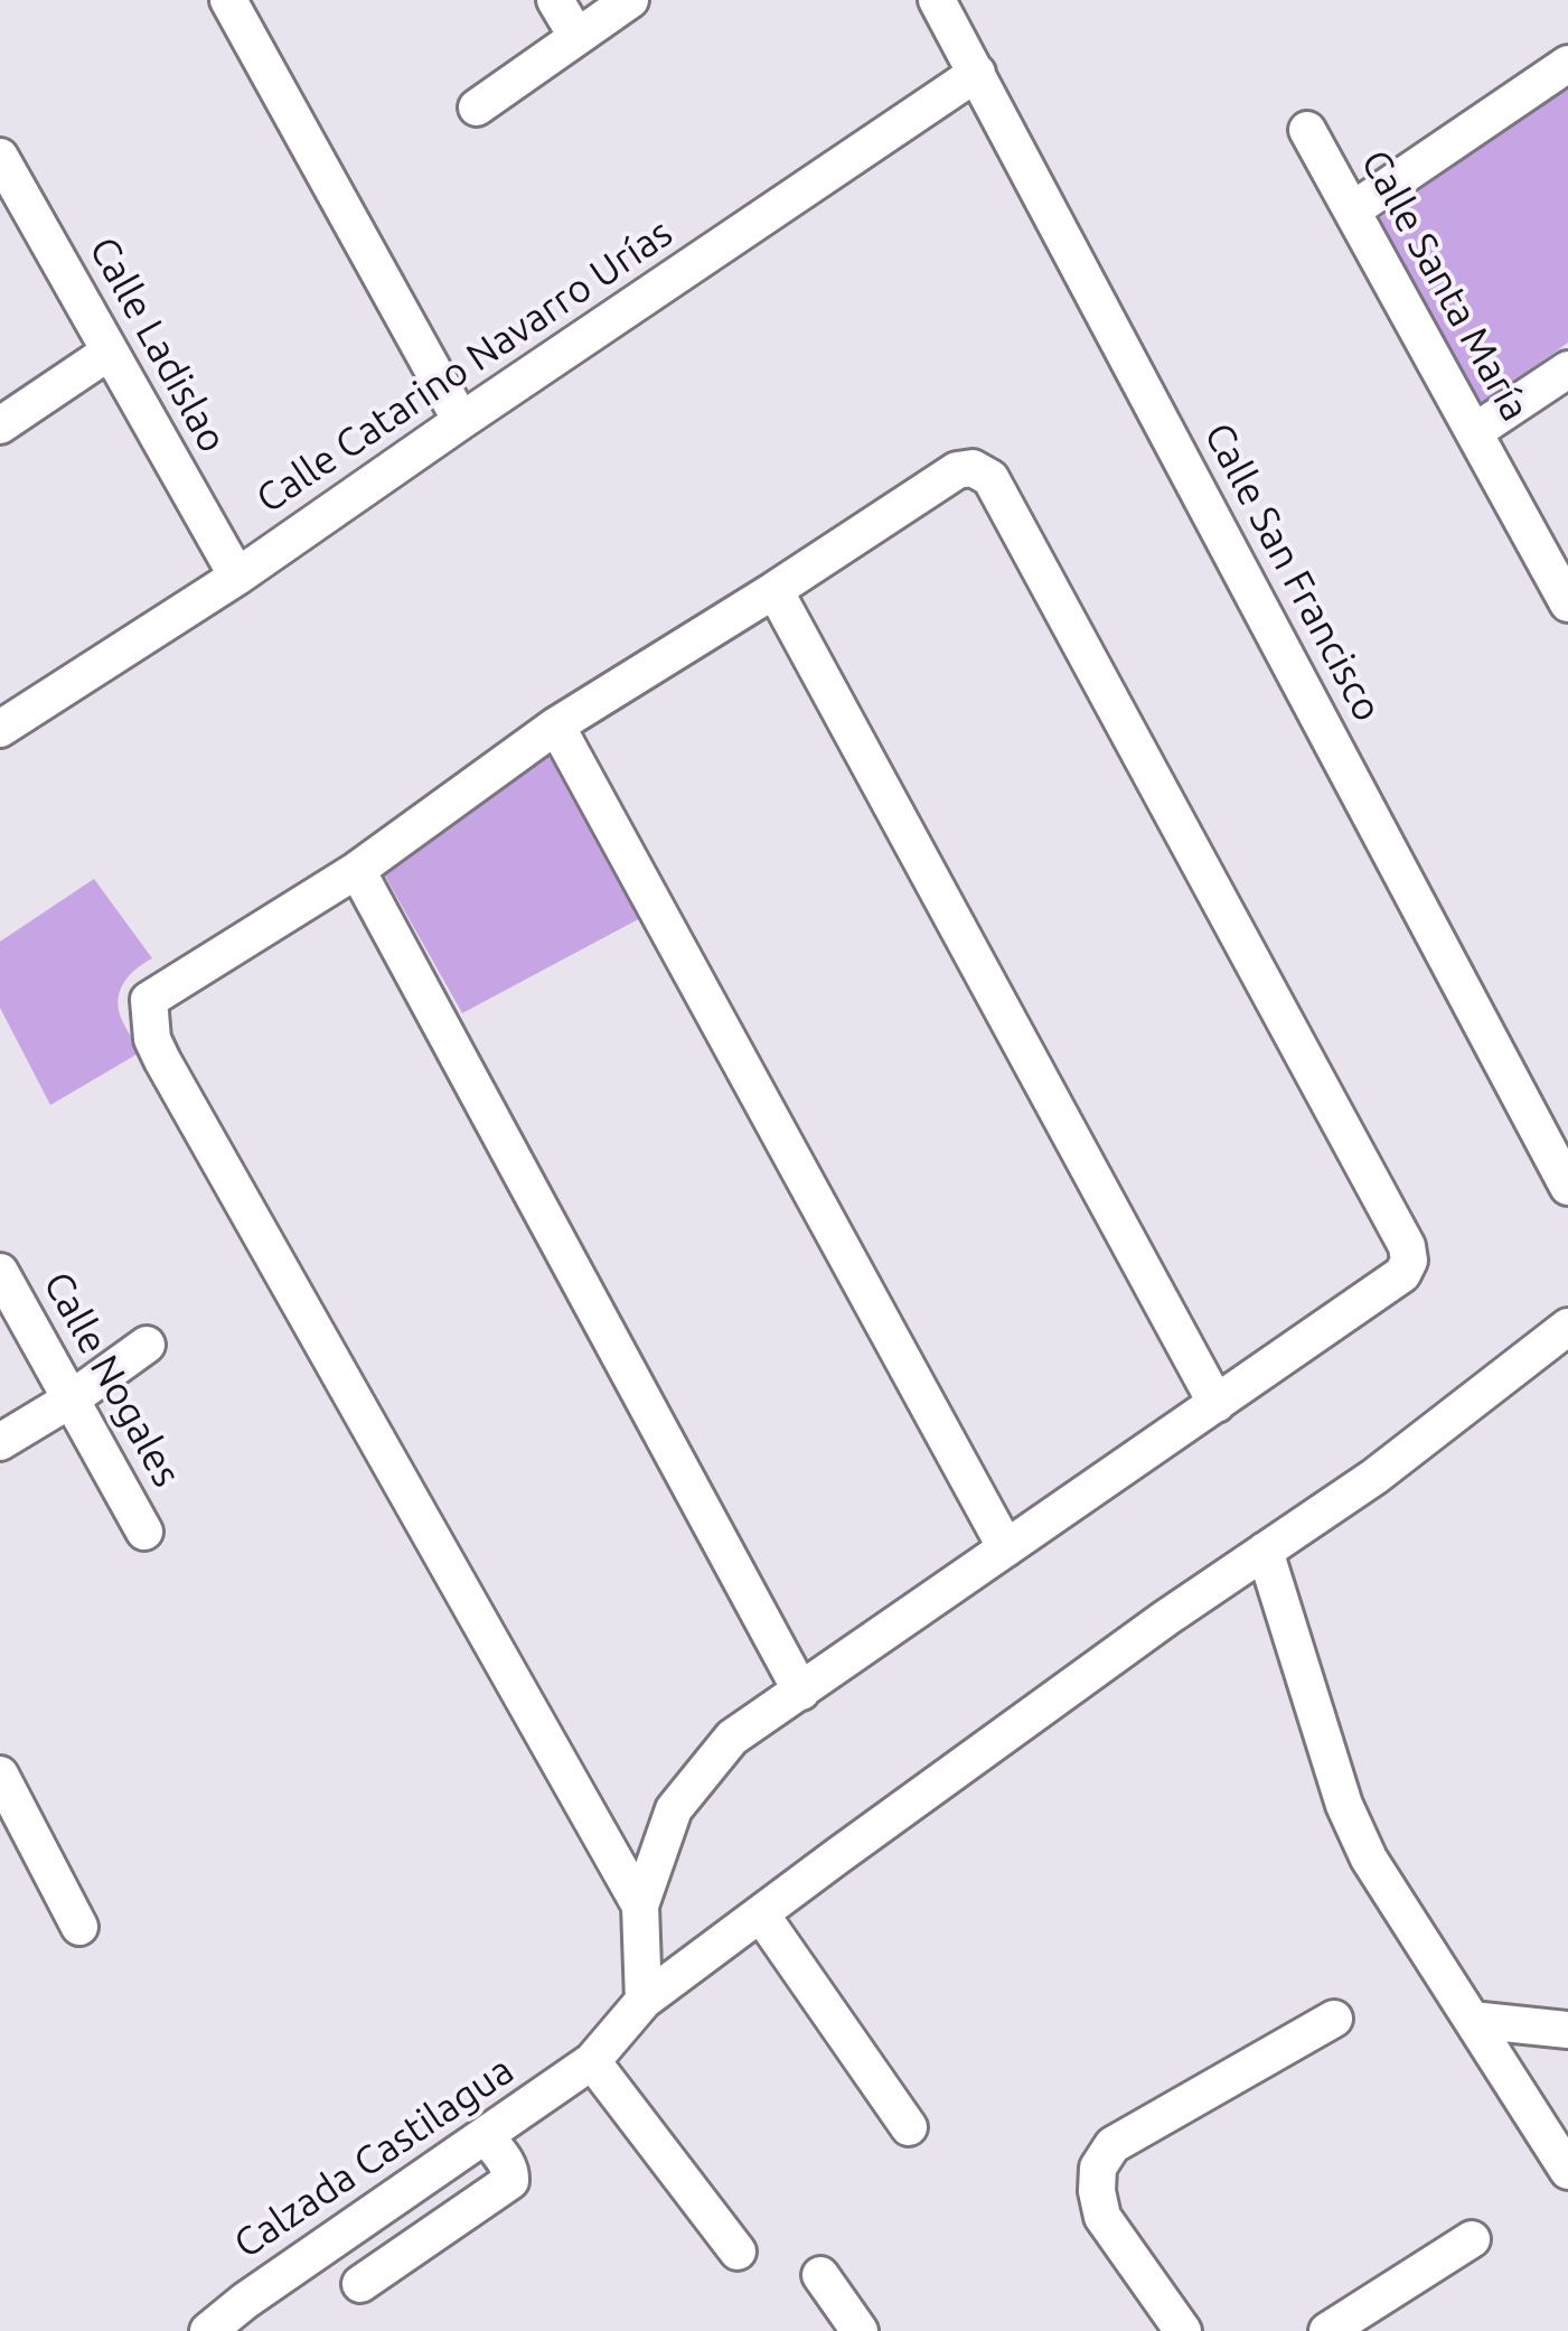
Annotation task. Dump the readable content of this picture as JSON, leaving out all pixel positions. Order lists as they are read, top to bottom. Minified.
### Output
{"streets":{"street":["Calle Santa María","Calle Ladislao","Calle Catarino Navarro Urías","Calle San Francisco","Calle Nogales","Calzada Castilagua"]},"crossings":[["Calle Ladislao","Calle Catarino Navarro Urías"],["Calle Catarino Navarro Urías","Calle San Francisco"]]}
